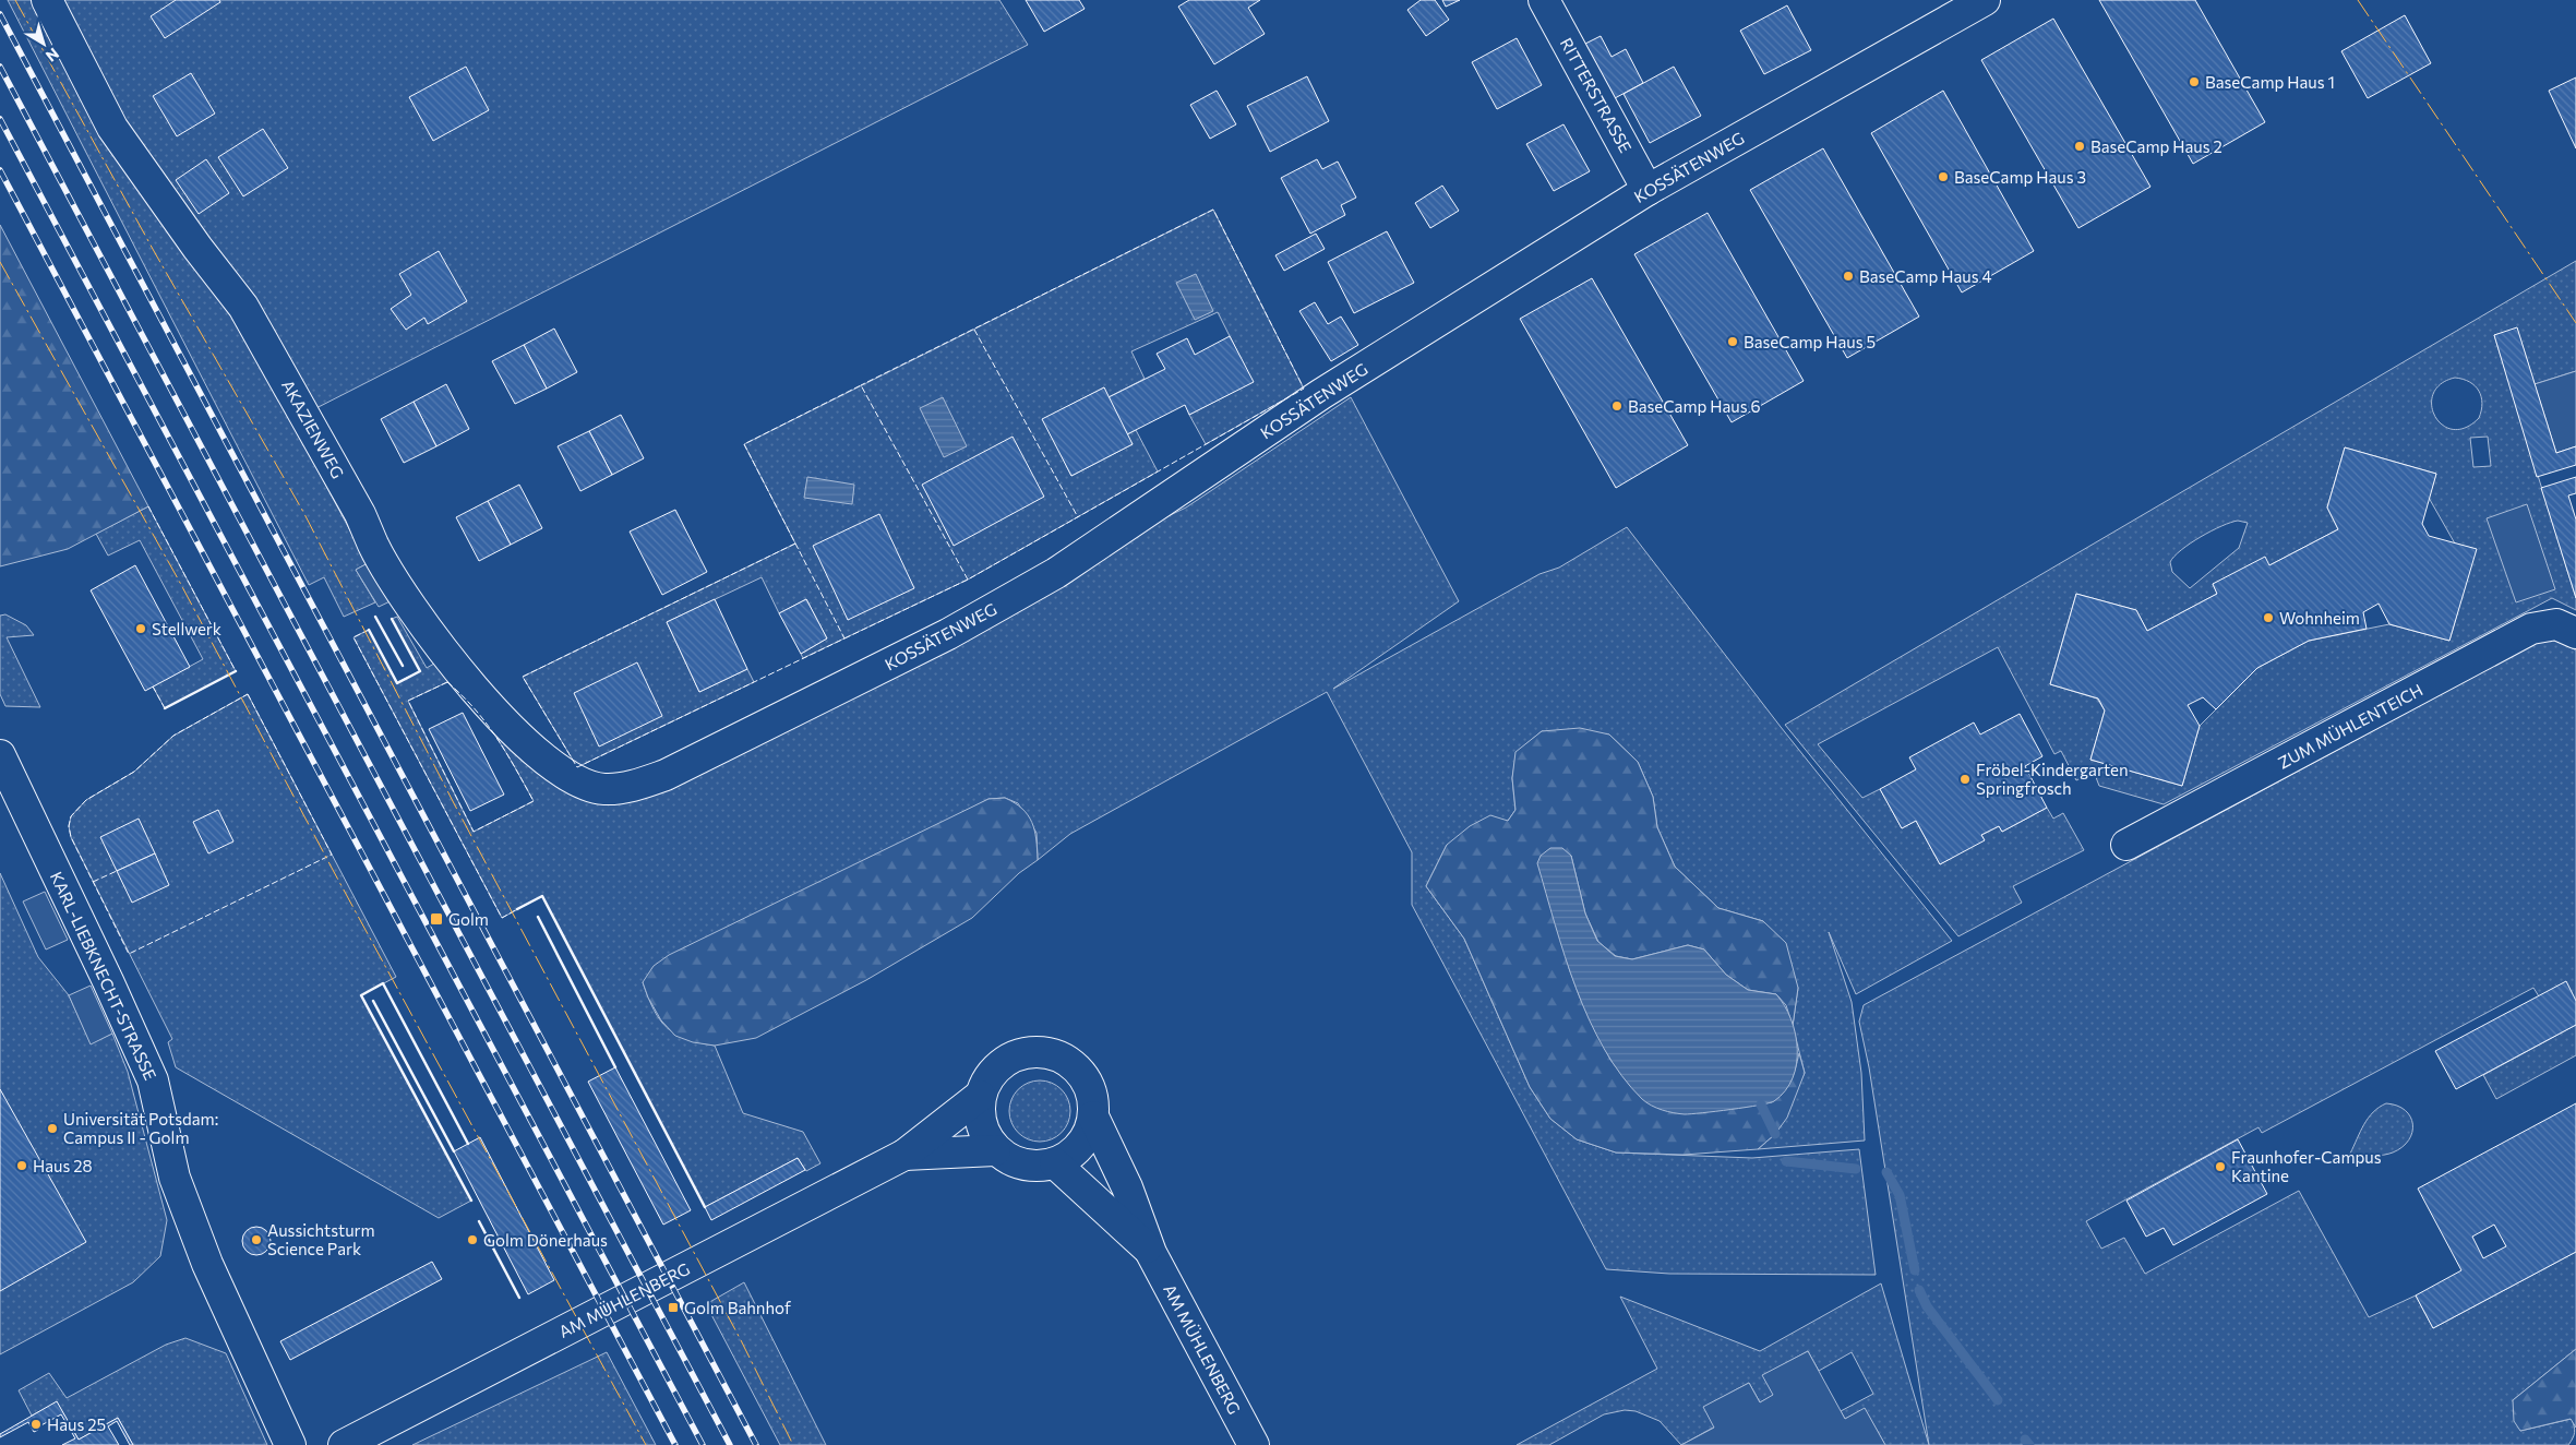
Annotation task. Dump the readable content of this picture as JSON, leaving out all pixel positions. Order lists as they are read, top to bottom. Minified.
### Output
{"streets":{"street":["RITTERSTRASSE","KOSSÄTENWEG","AKAZIENWEG","ZUM MÜHLENTEICH","KARL-LIEBKNECHT-STRASSE","AM MÜHLENBERG"]},"crossings":[["RITTERSTRASSE","KOSSÄTENWEG"],["KOSSÄTENWEG","AKAZIENWEG"]],"places":{"other":["BaseCamp Haus 1","BaseCamp Haus 2","BaseCamp Haus 3","BaseCamp Haus 4","BaseCamp Haus 5","BaseCamp Haus 6","Wohnheim","Stellwerk","Fröbel-Kindergarten Springfrosch","Universität Potsdam: Campus II - Golm","Haus 28","Fraunhofer-Campus Kantine","Aussichtsturm Science Park","Golm Dönerhaus","Haus 25"],"transit":["Golm","Golm Bahnhof"]},"north":"bottom right"}
